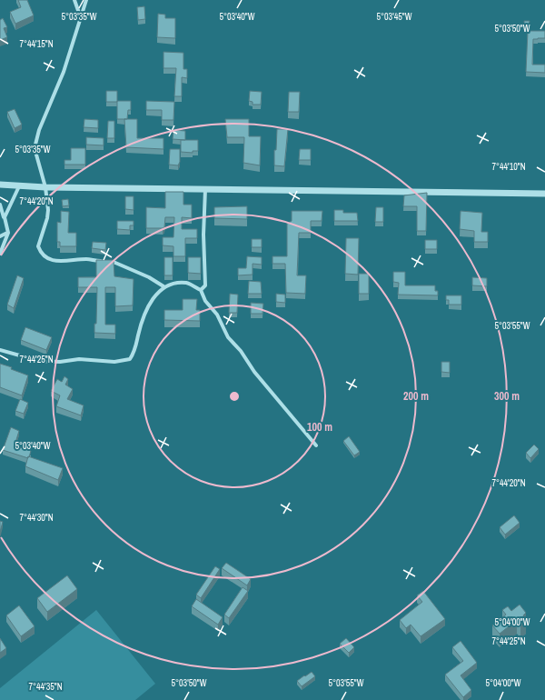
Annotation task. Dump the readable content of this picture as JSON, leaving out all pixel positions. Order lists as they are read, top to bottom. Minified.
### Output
{"coordinates":["5°03'35\"W","5°03'40\"W","5°03'45\"W","5°03'50\"W","7°44'15\"N","7°44'10\"N","7°44'20\"N","5°03'55\"W","7°44'25\"N","7°44'30\"N","5°04'00\"W","7°44'35\"N"],"rings":["200 m","300 m","100 m"]}
